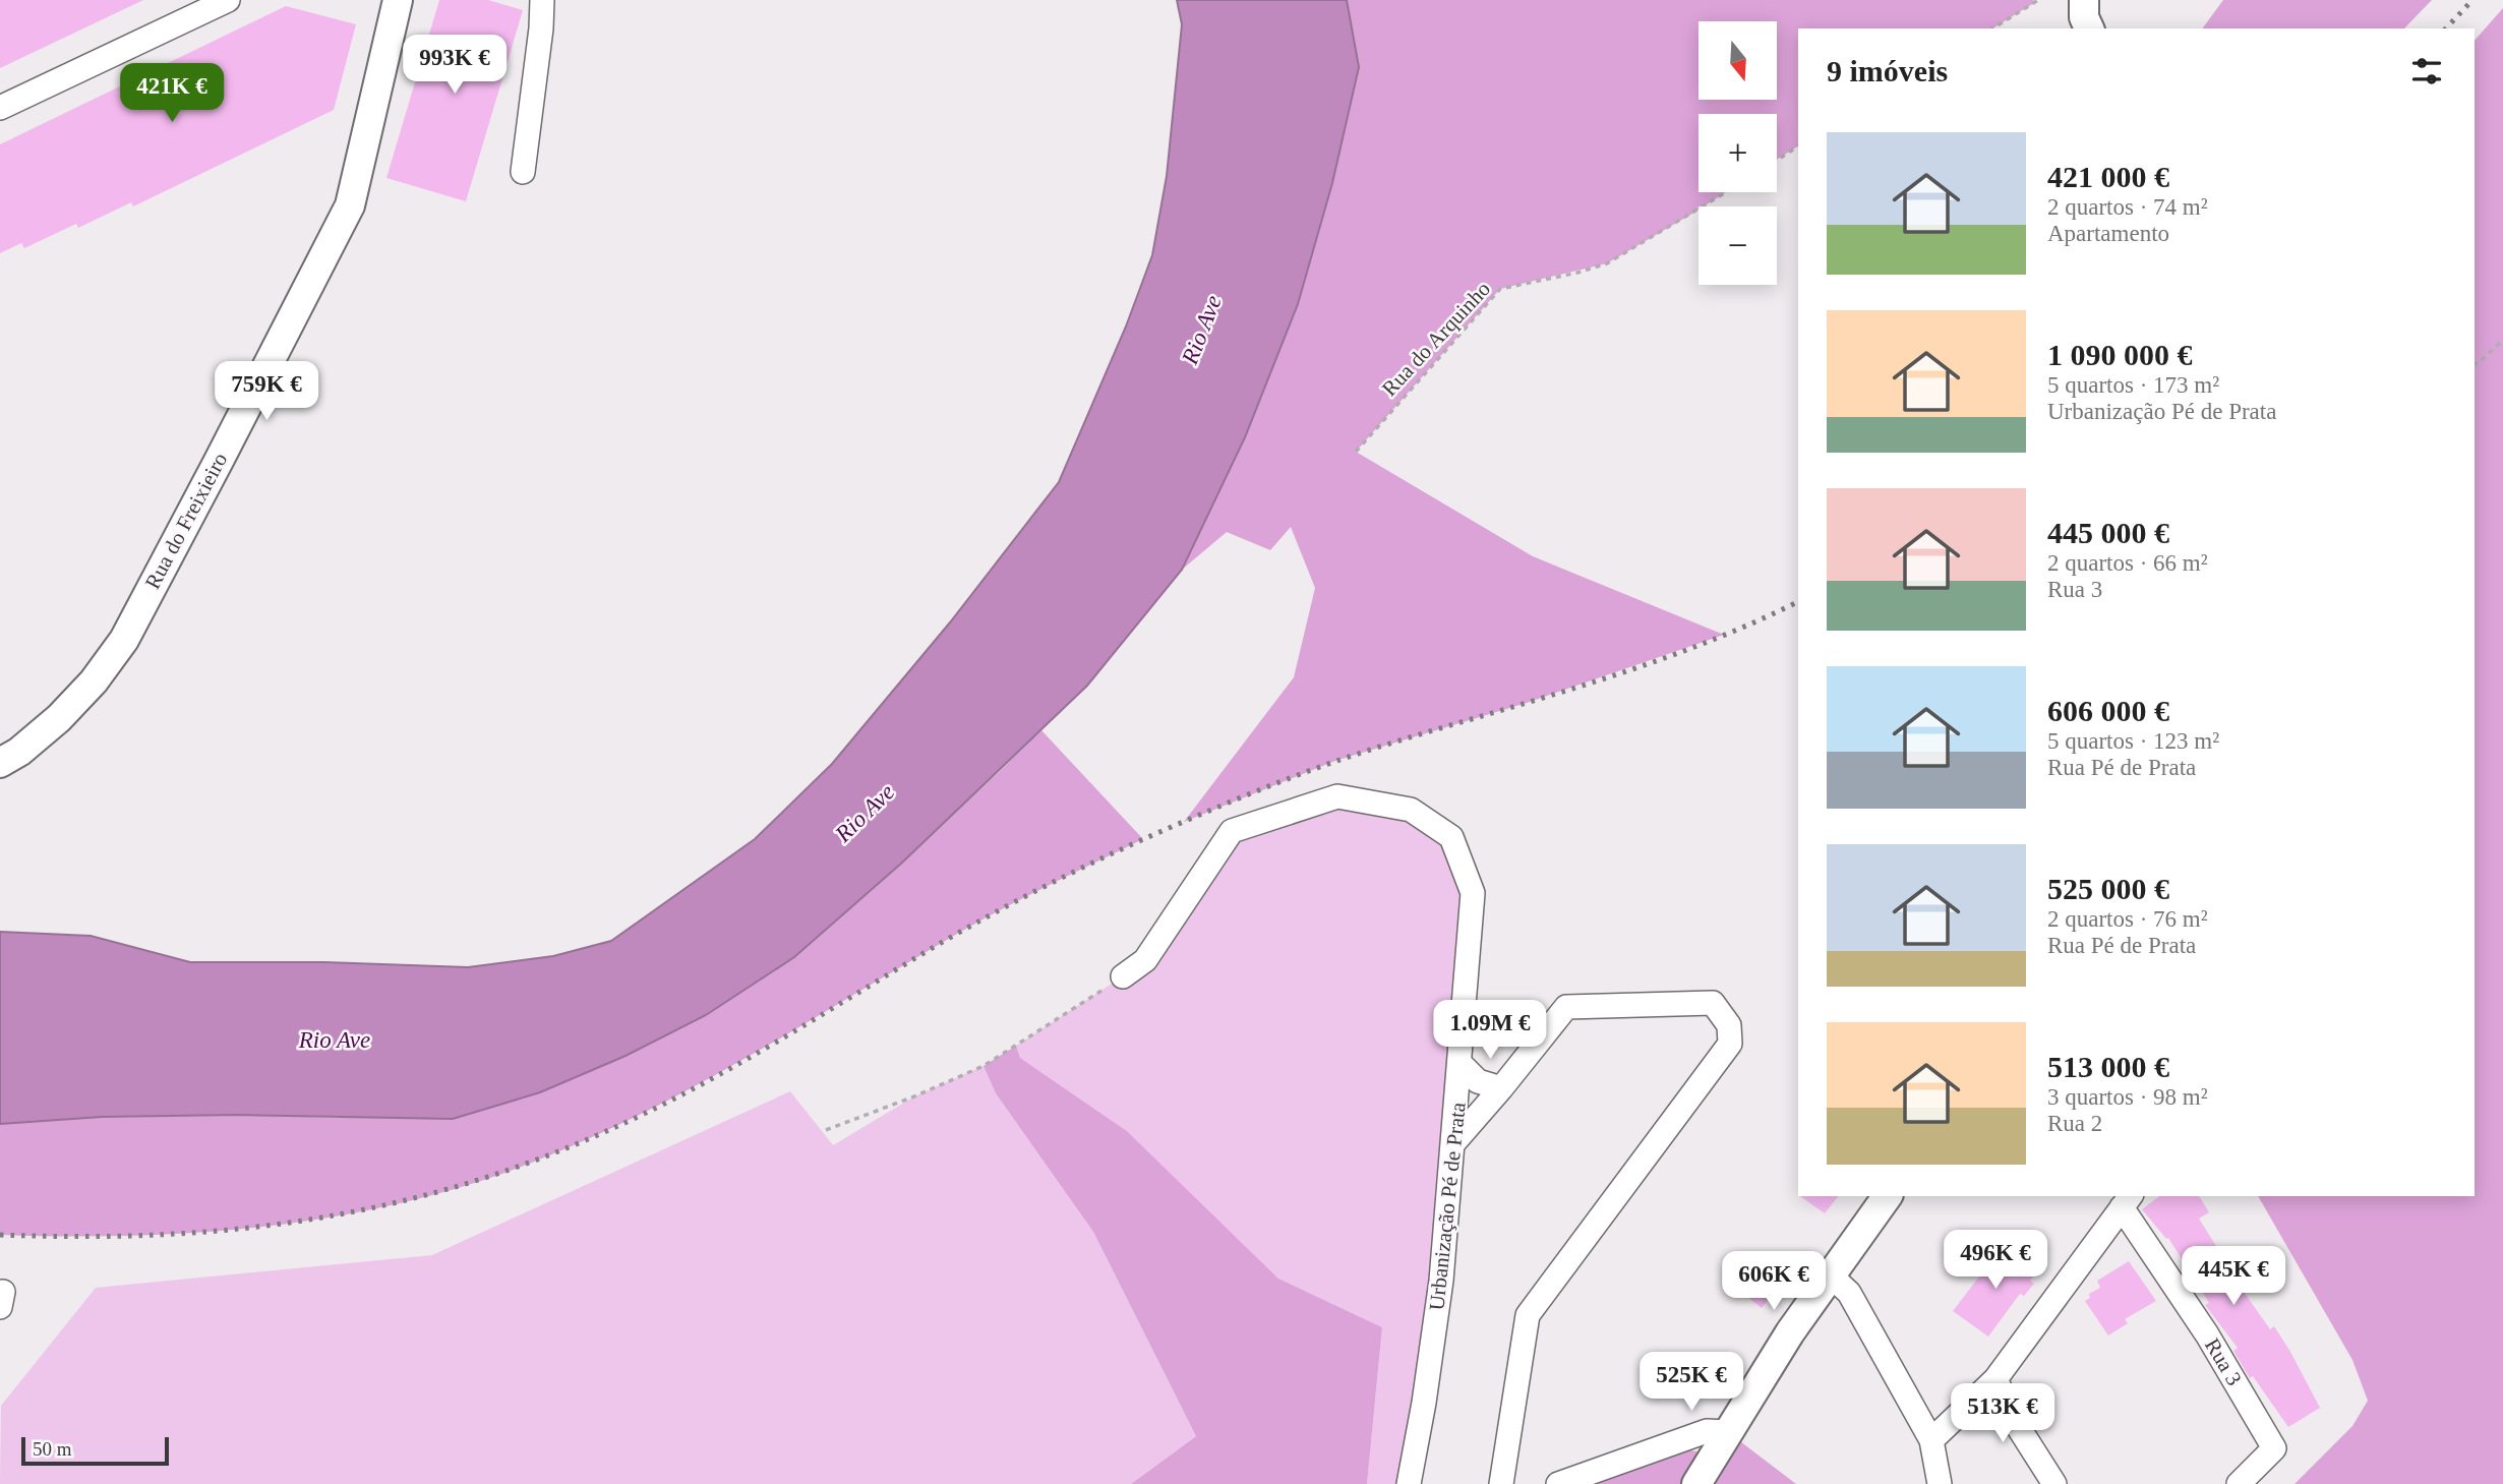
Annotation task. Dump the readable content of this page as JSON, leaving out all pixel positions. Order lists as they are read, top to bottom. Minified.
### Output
{"streets":{"street":["Rua do Freixieiro","Urbanização Pé de Prata","Rua 3"],"path":["Rua do Arquinho"]},"water":["Rio Ave"],"scale_bar":"50 m","north":"bottom","page":{"map_buttons":["+","−"],"heading":"9 imóveis","price":["993K €","421K €","759K €","1.09M €","496K €","445K €","606K €","525K €","513K €"],"list":[{"name":"421 000 €","note":"2 quartos · 74 m² · Apartamento"},{"name":"1 090 000 €","note":"5 quartos · 173 m² · Urbanização Pé de Prata"},{"name":"445 000 €","note":"2 quartos · 66 m² · Rua 3"},{"name":"606 000 €","note":"5 quartos · 123 m² · Rua Pé de Prata"},{"name":"525 000 €","note":"2 quartos · 76 m² · Rua Pé de Prata"},{"name":"513 000 €","note":"3 quartos · 98 m² · Rua 2"}],"scale":"50 m"}}
